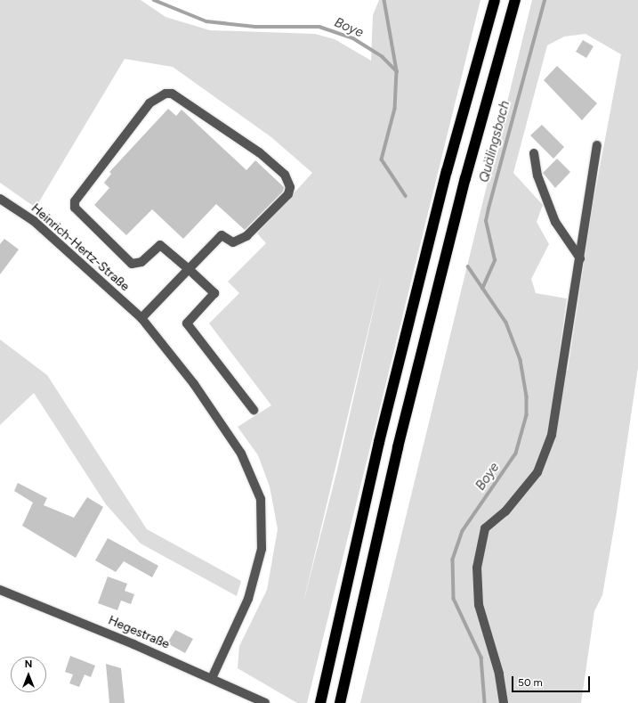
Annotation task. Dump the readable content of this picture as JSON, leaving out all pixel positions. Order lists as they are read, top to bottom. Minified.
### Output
{"streets":{"street":["Heinrich-Hertz-Straße","Hegestraße"]},"crossings":[["Heinrich-Hertz-Straße","Hegestraße"]],"water":["Boye","Quälingsbach"],"scale_bar":"50 m","north":"top"}
